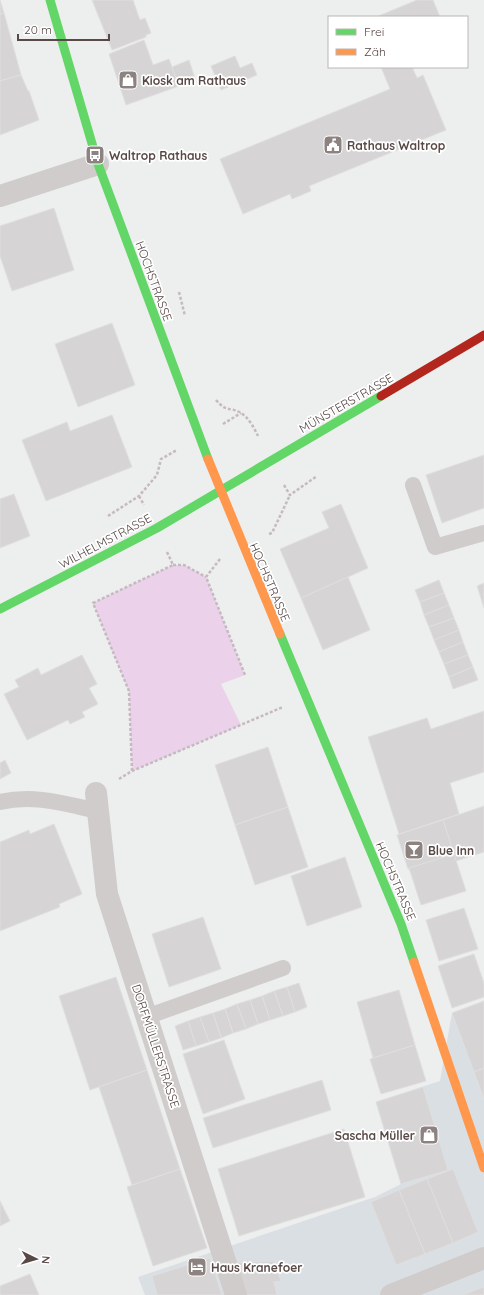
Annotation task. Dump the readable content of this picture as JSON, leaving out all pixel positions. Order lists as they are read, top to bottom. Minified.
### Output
{"streets":{"street":["HOCHSTRASSE","MÜNSTERSTRASSE","WILHELMSTRASSE","DORFMÜLLERSTRASSE"]},"crossings":[["HOCHSTRASSE","MÜNSTERSTRASSE"],["HOCHSTRASSE","WILHELMSTRASSE"],["MÜNSTERSTRASSE","WILHELMSTRASSE"]],"places":{"shop":["Kiosk am Rathaus","Sascha Müller"],"public building":["Rathaus Waltrop"],"bus stop":["Waltrop Rathaus"],"bar":["Blue Inn"],"hotel":["Haus Kranefoer"]},"legend":["Frei","Zäh"],"scale_bar":"20 m","north":"right"}
